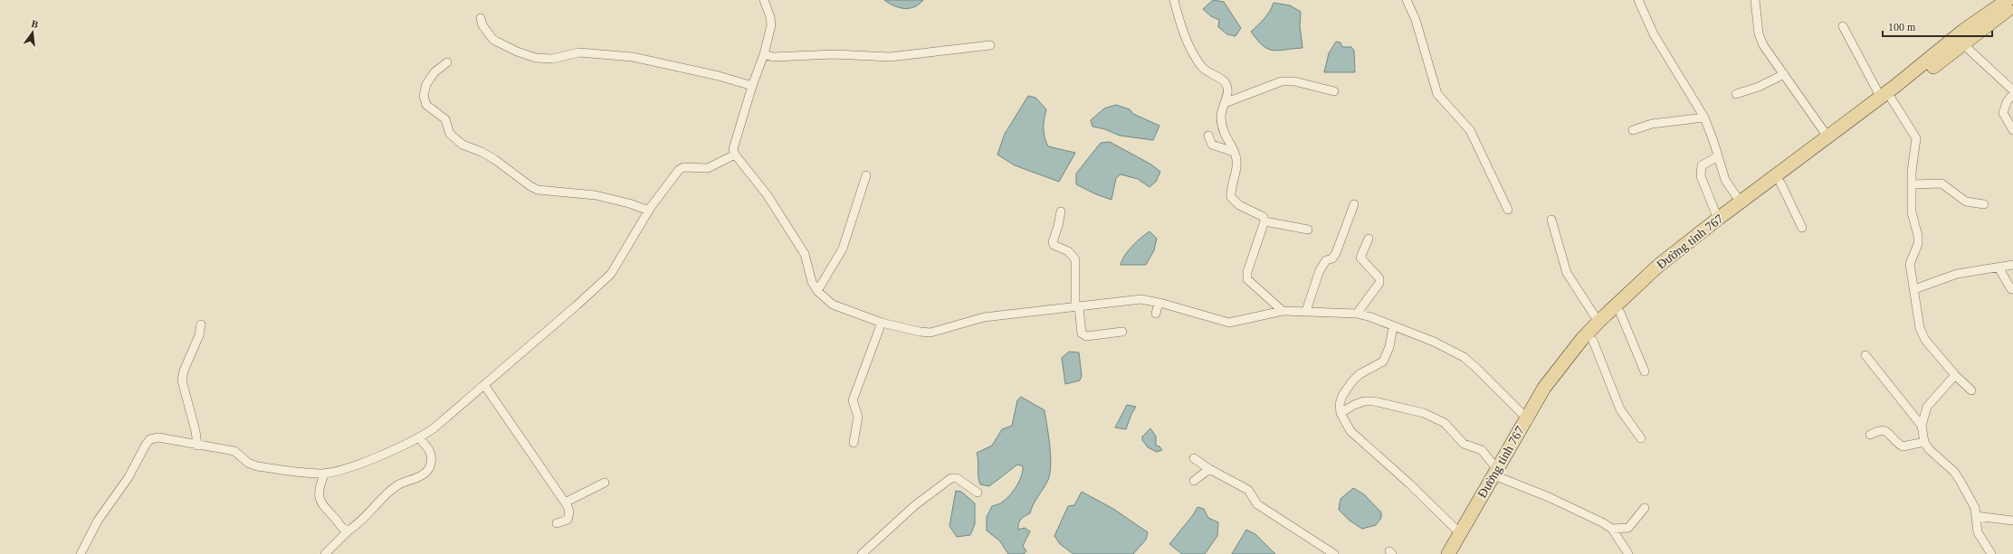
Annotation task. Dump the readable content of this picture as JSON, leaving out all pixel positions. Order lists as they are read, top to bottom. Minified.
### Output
{"streets":{"main road":["Đường tỉnh 767"]},"scale_bar":"100 m","north":"top"}
